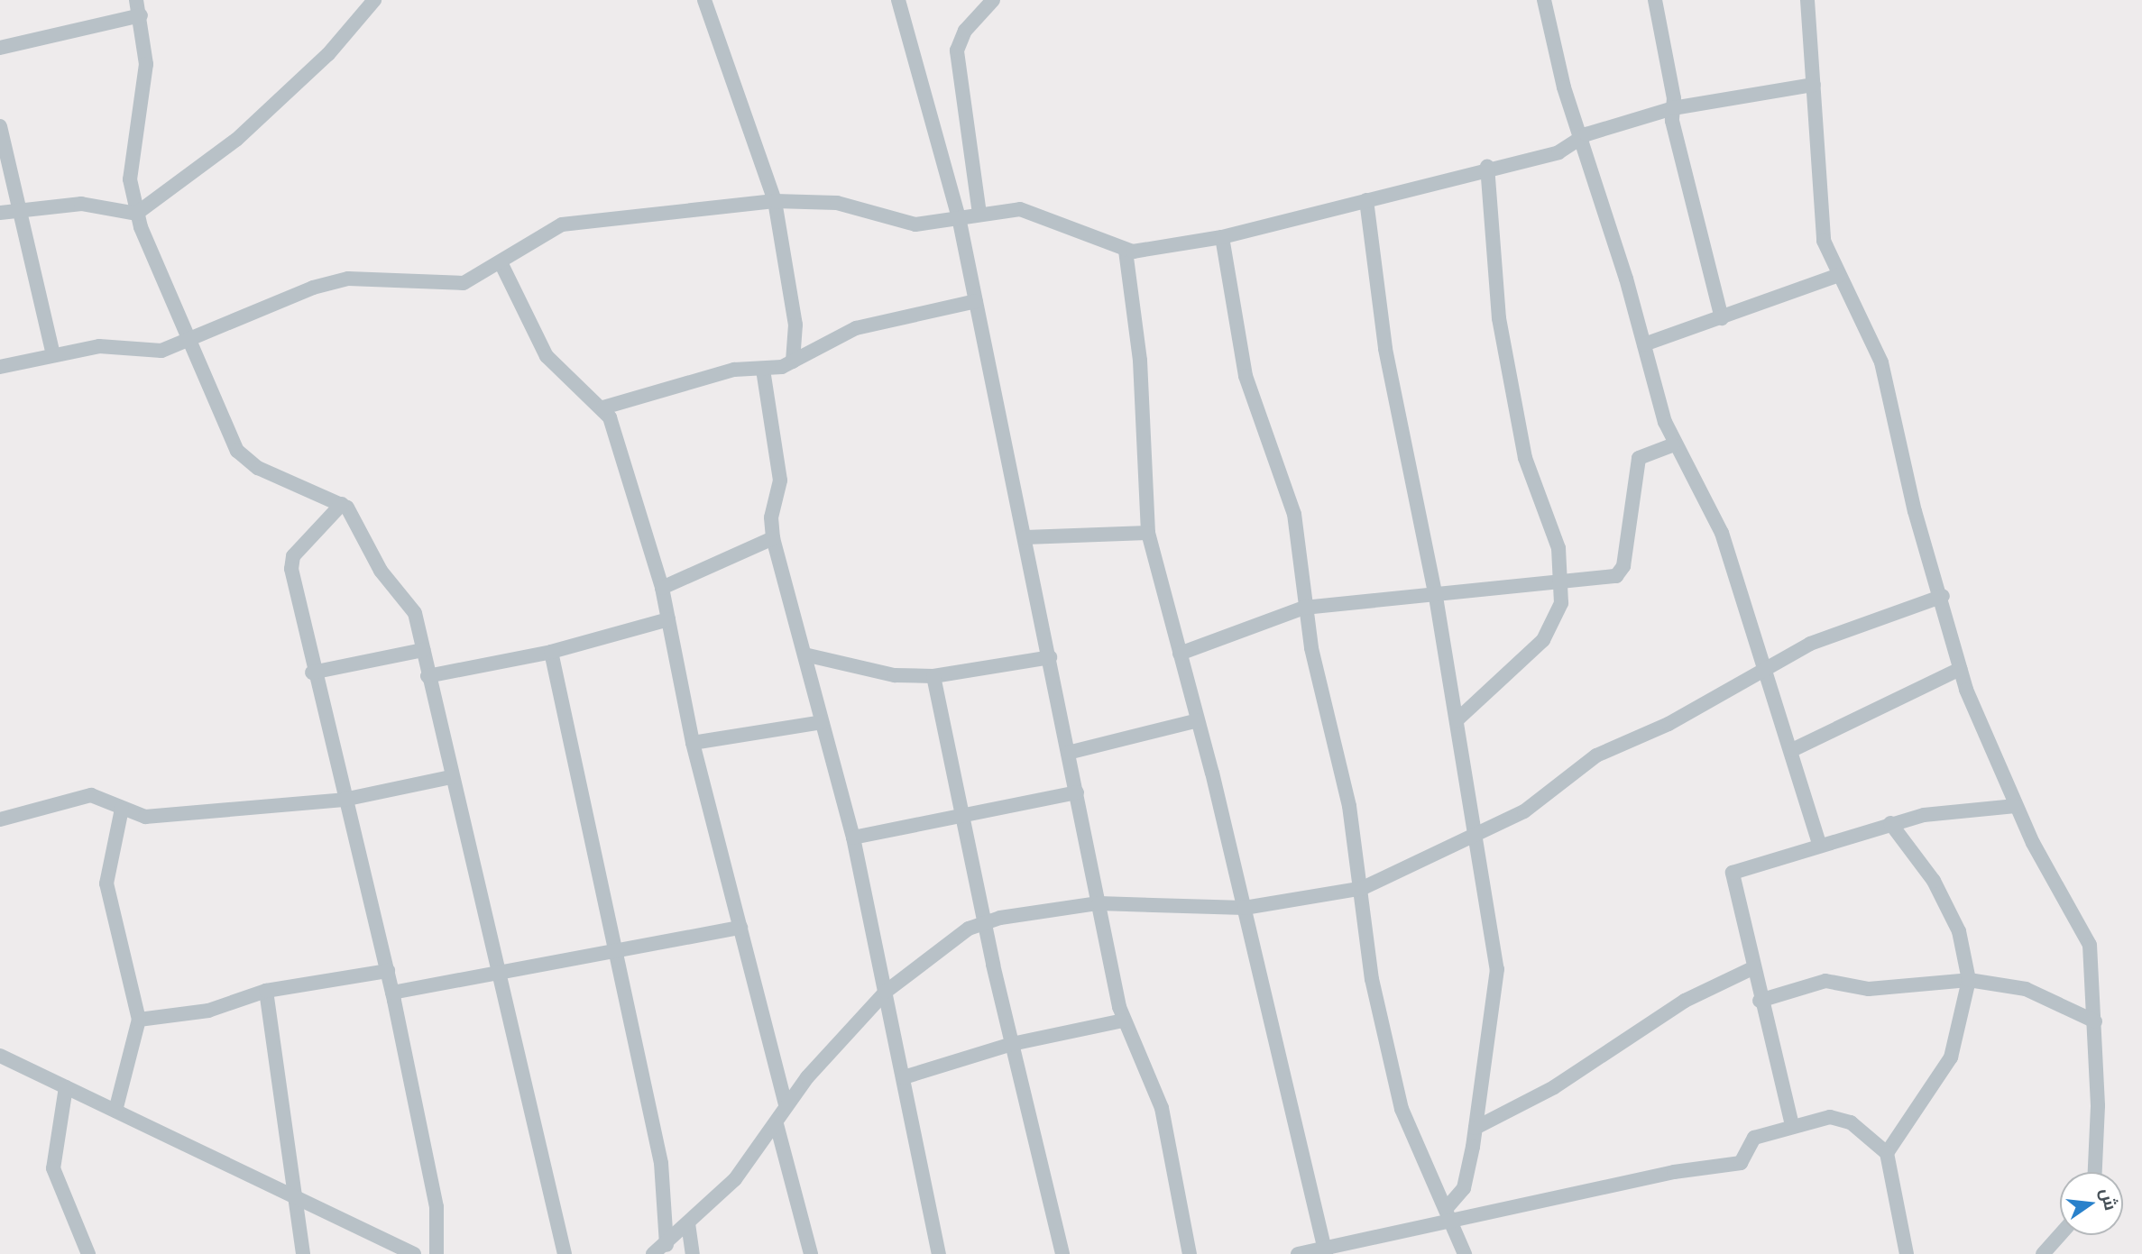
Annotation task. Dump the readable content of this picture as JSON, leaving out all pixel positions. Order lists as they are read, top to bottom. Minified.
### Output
{"north":"right"}
